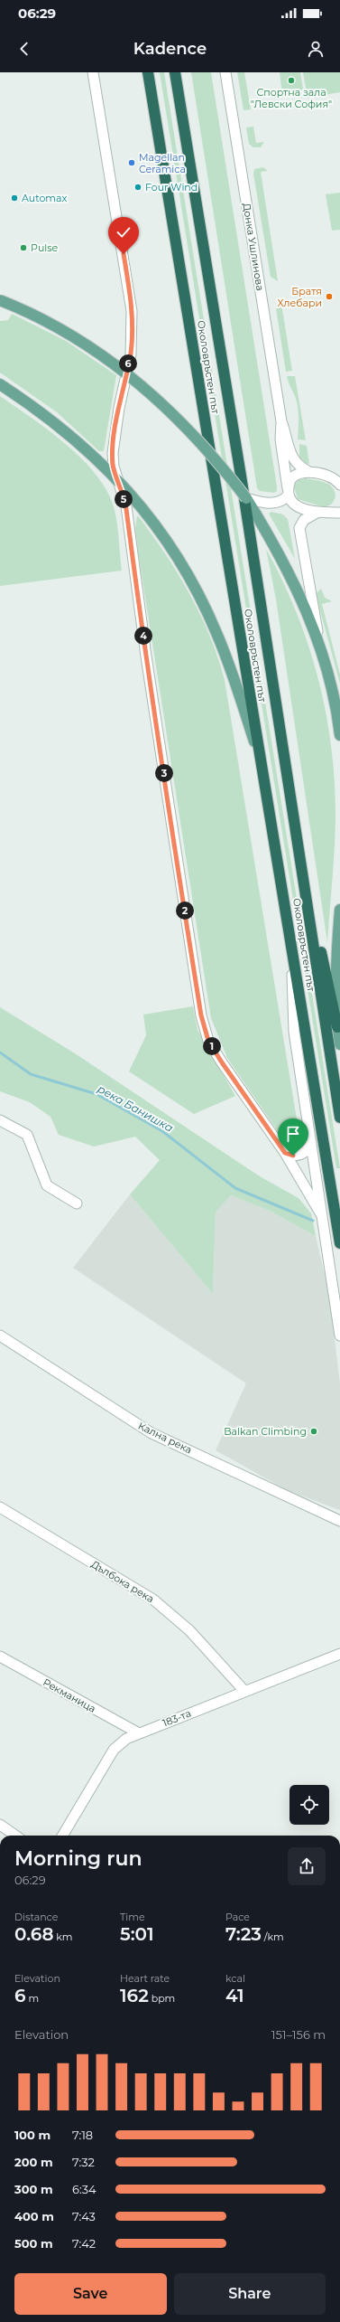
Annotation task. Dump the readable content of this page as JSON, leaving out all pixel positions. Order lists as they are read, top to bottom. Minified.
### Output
{"streets":{"highway":["Околовръстен път"],"street":["Донка Ушлинова","Кална река","Дълбока река","Рекманица","183-та"]},"crossings":[["Дълбока река","183-та"],["Рекманица","183-та"]],"water":["река Банишка"],"places":["Спортна зала \"Левски София\"","Magellan Ceramica","Four Wind","Automax","Pulse","Братя Хлебари","Balkan Climbing"],"page":{"status":"06:29","header":"Kadence","pins":["6","5","4","3","2","1"],"heading":["Morning run","06:29"],"stats":[["Distance","0.68 km"],["Time","5:01"],["Pace","7:23 /km"],["Elevation","6 m"],["Heart rate","162 bpm"],["kcal","41"]],"chart":["Elevation","151–156 m"],"list":[{"name":"100 m","note":"7:18"},{"name":"200 m","note":"7:32"},{"name":"300 m","note":"6:34"},{"name":"400 m","note":"7:43"},{"name":"500 m","note":"7:42"}],"buttons":["Save","Share"]}}
